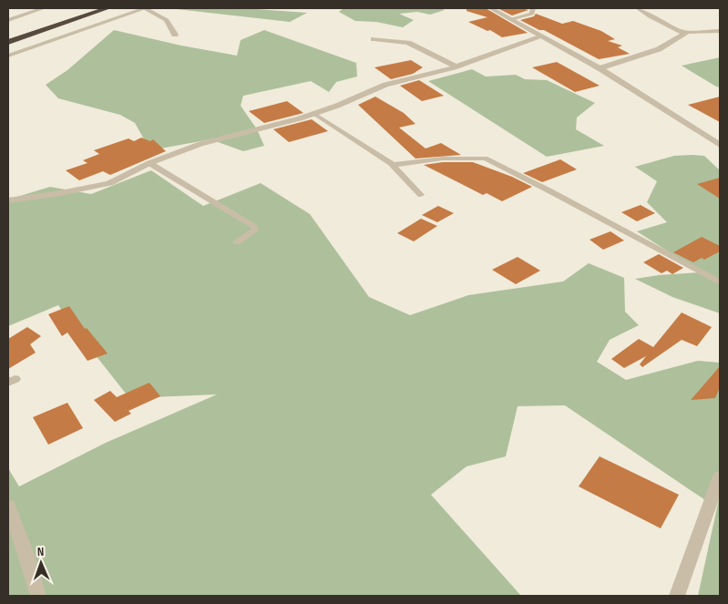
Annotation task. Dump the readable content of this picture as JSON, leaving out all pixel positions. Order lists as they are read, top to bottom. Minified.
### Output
{"north":"top"}
